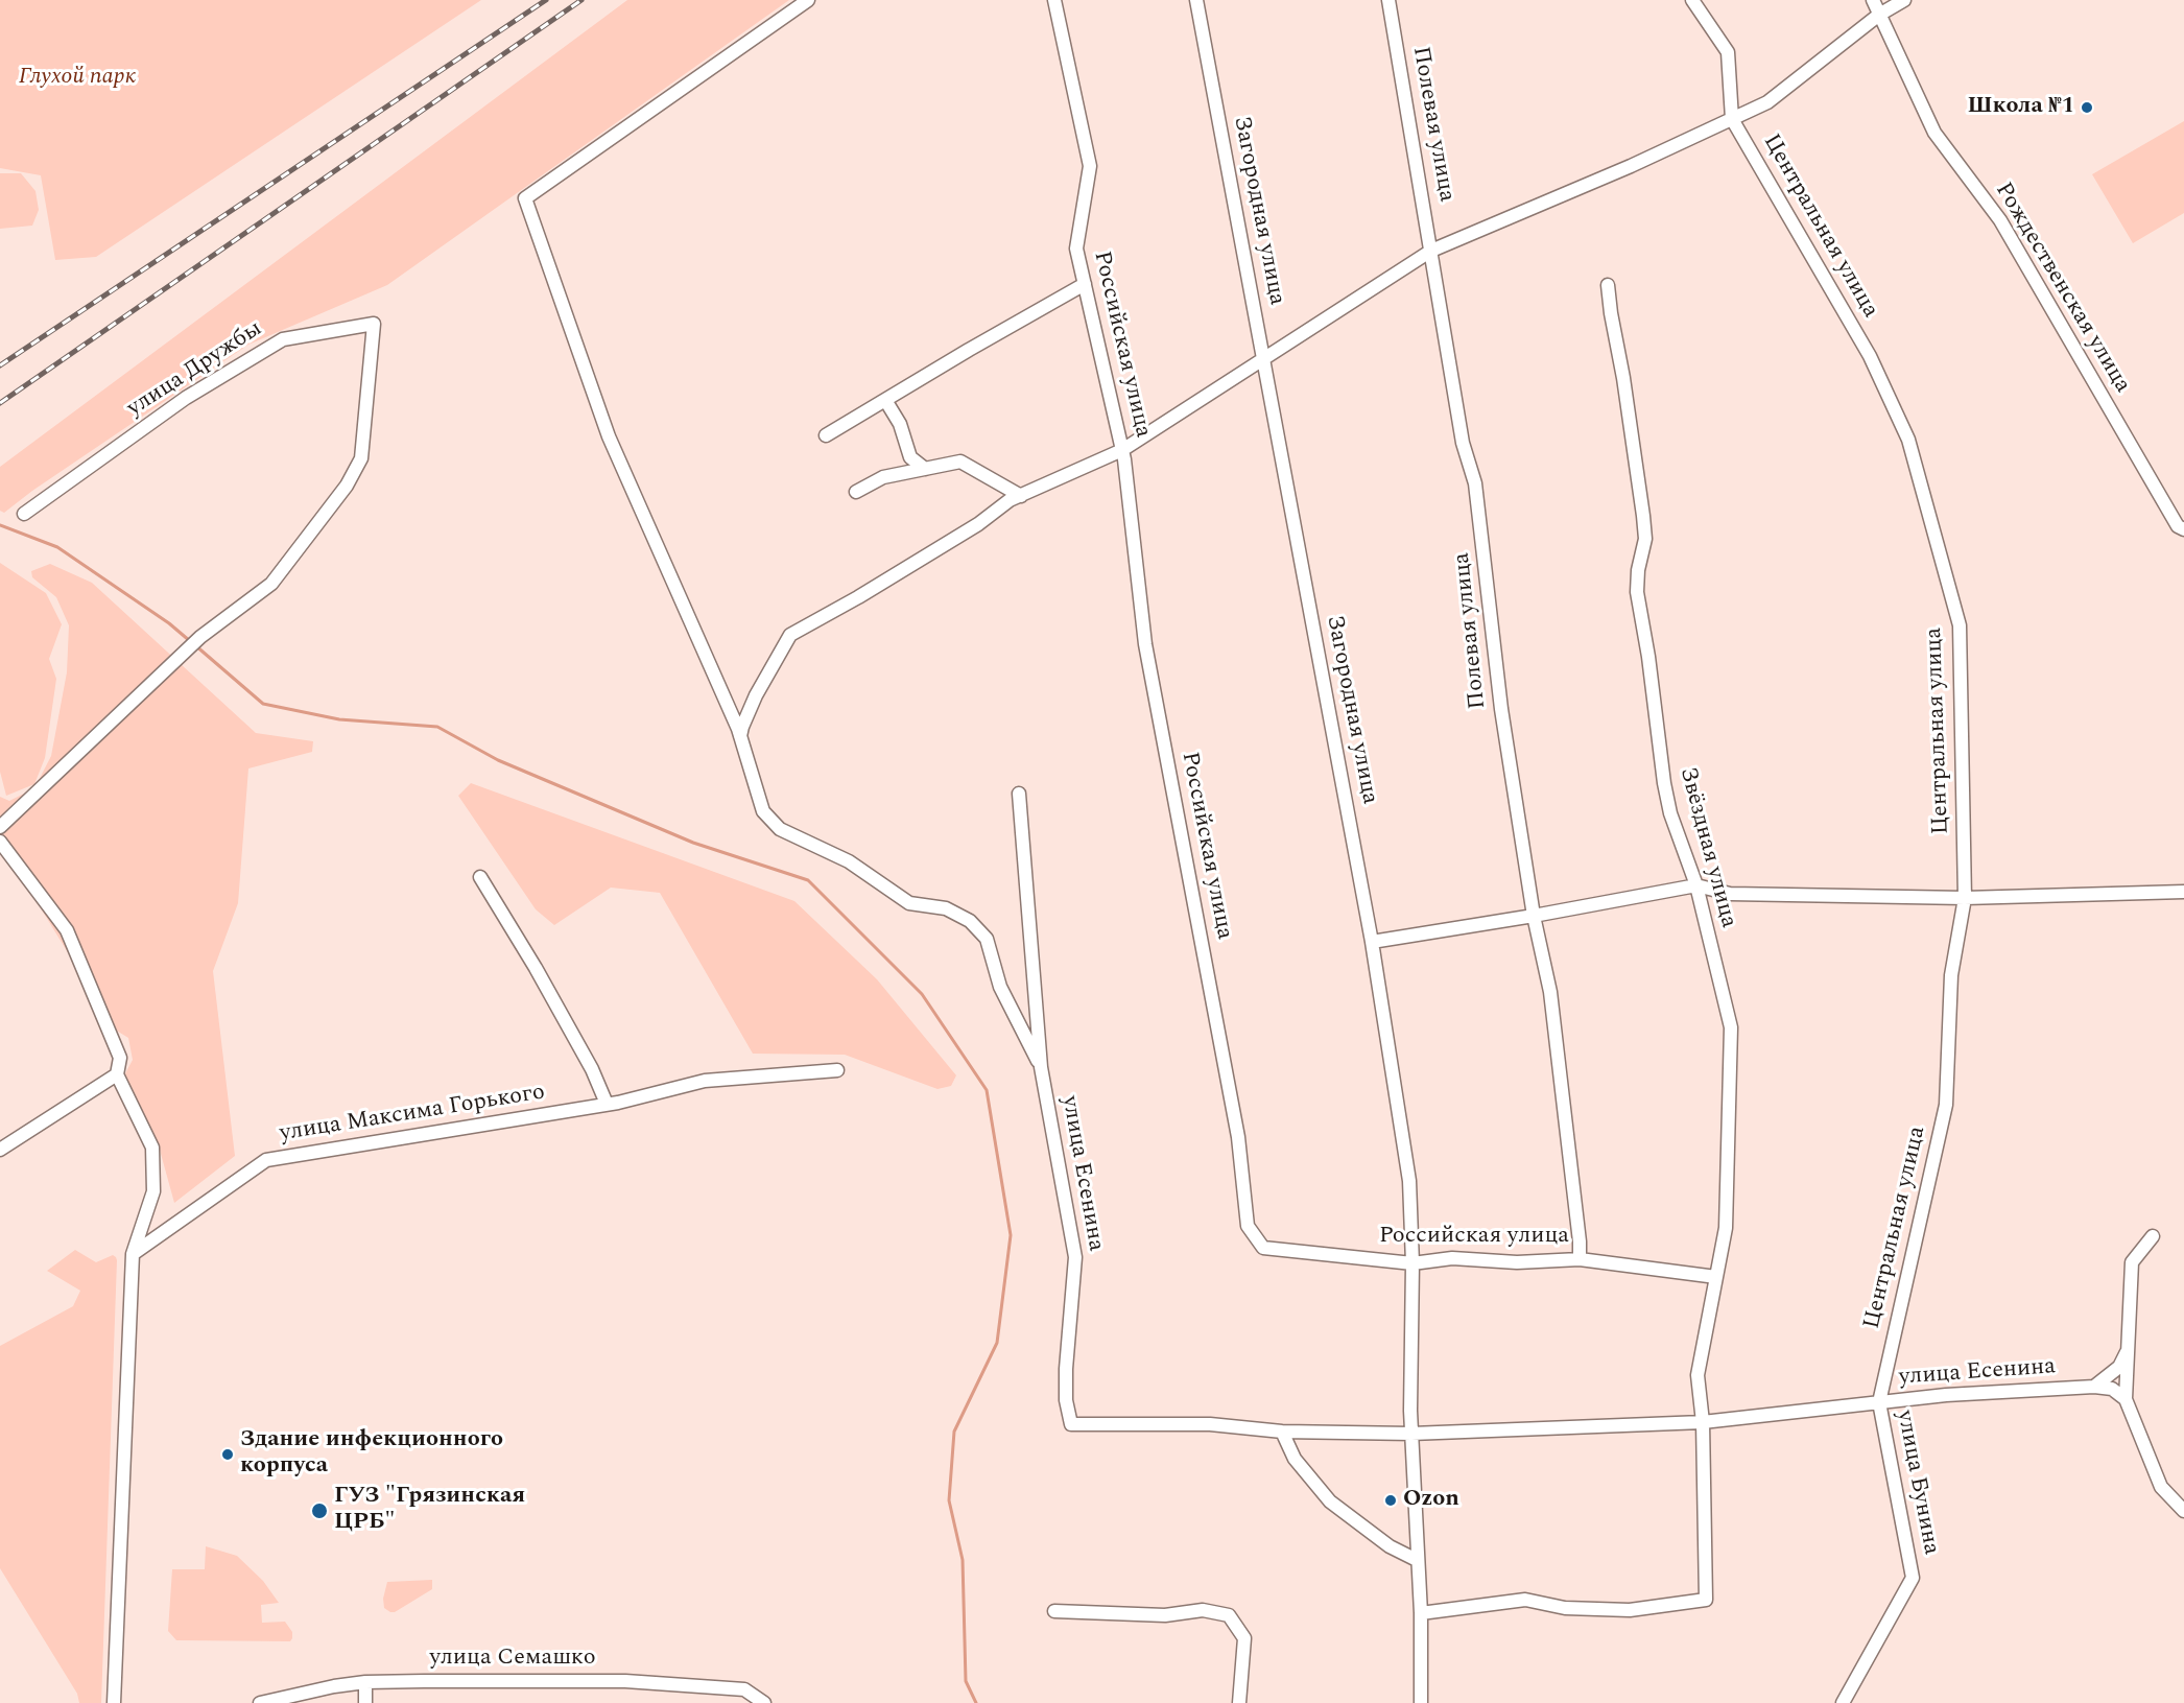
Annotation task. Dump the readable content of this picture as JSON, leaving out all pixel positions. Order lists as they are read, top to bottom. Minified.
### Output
{"streets":{"street":["Полевая улица","Загородная улица","Центральная улица","Рождественская улица","Российская улица","улица Дружбы","Звёздная улица","улица Максима Горького","улица Есенина","улица Бунина","улица Семашко"]},"crossings":[["Полевая улица","Российская улица"],["Загородная улица","Российская улица"],["Загородная улица","улица Есенина"],["Центральная улица","улица Есенина"],["Центральная улица","улица Бунина"],["Российская улица","Звёздная улица"],["Звёздная улица","улица Есенина"],["улица Есенина","улица Бунина"]],"parks":["Глухой парк"],"places":["Школа №1","Здание инфекционного корпуса","Ozon","ГУЗ \"Грязинская ЦРБ\""]}
